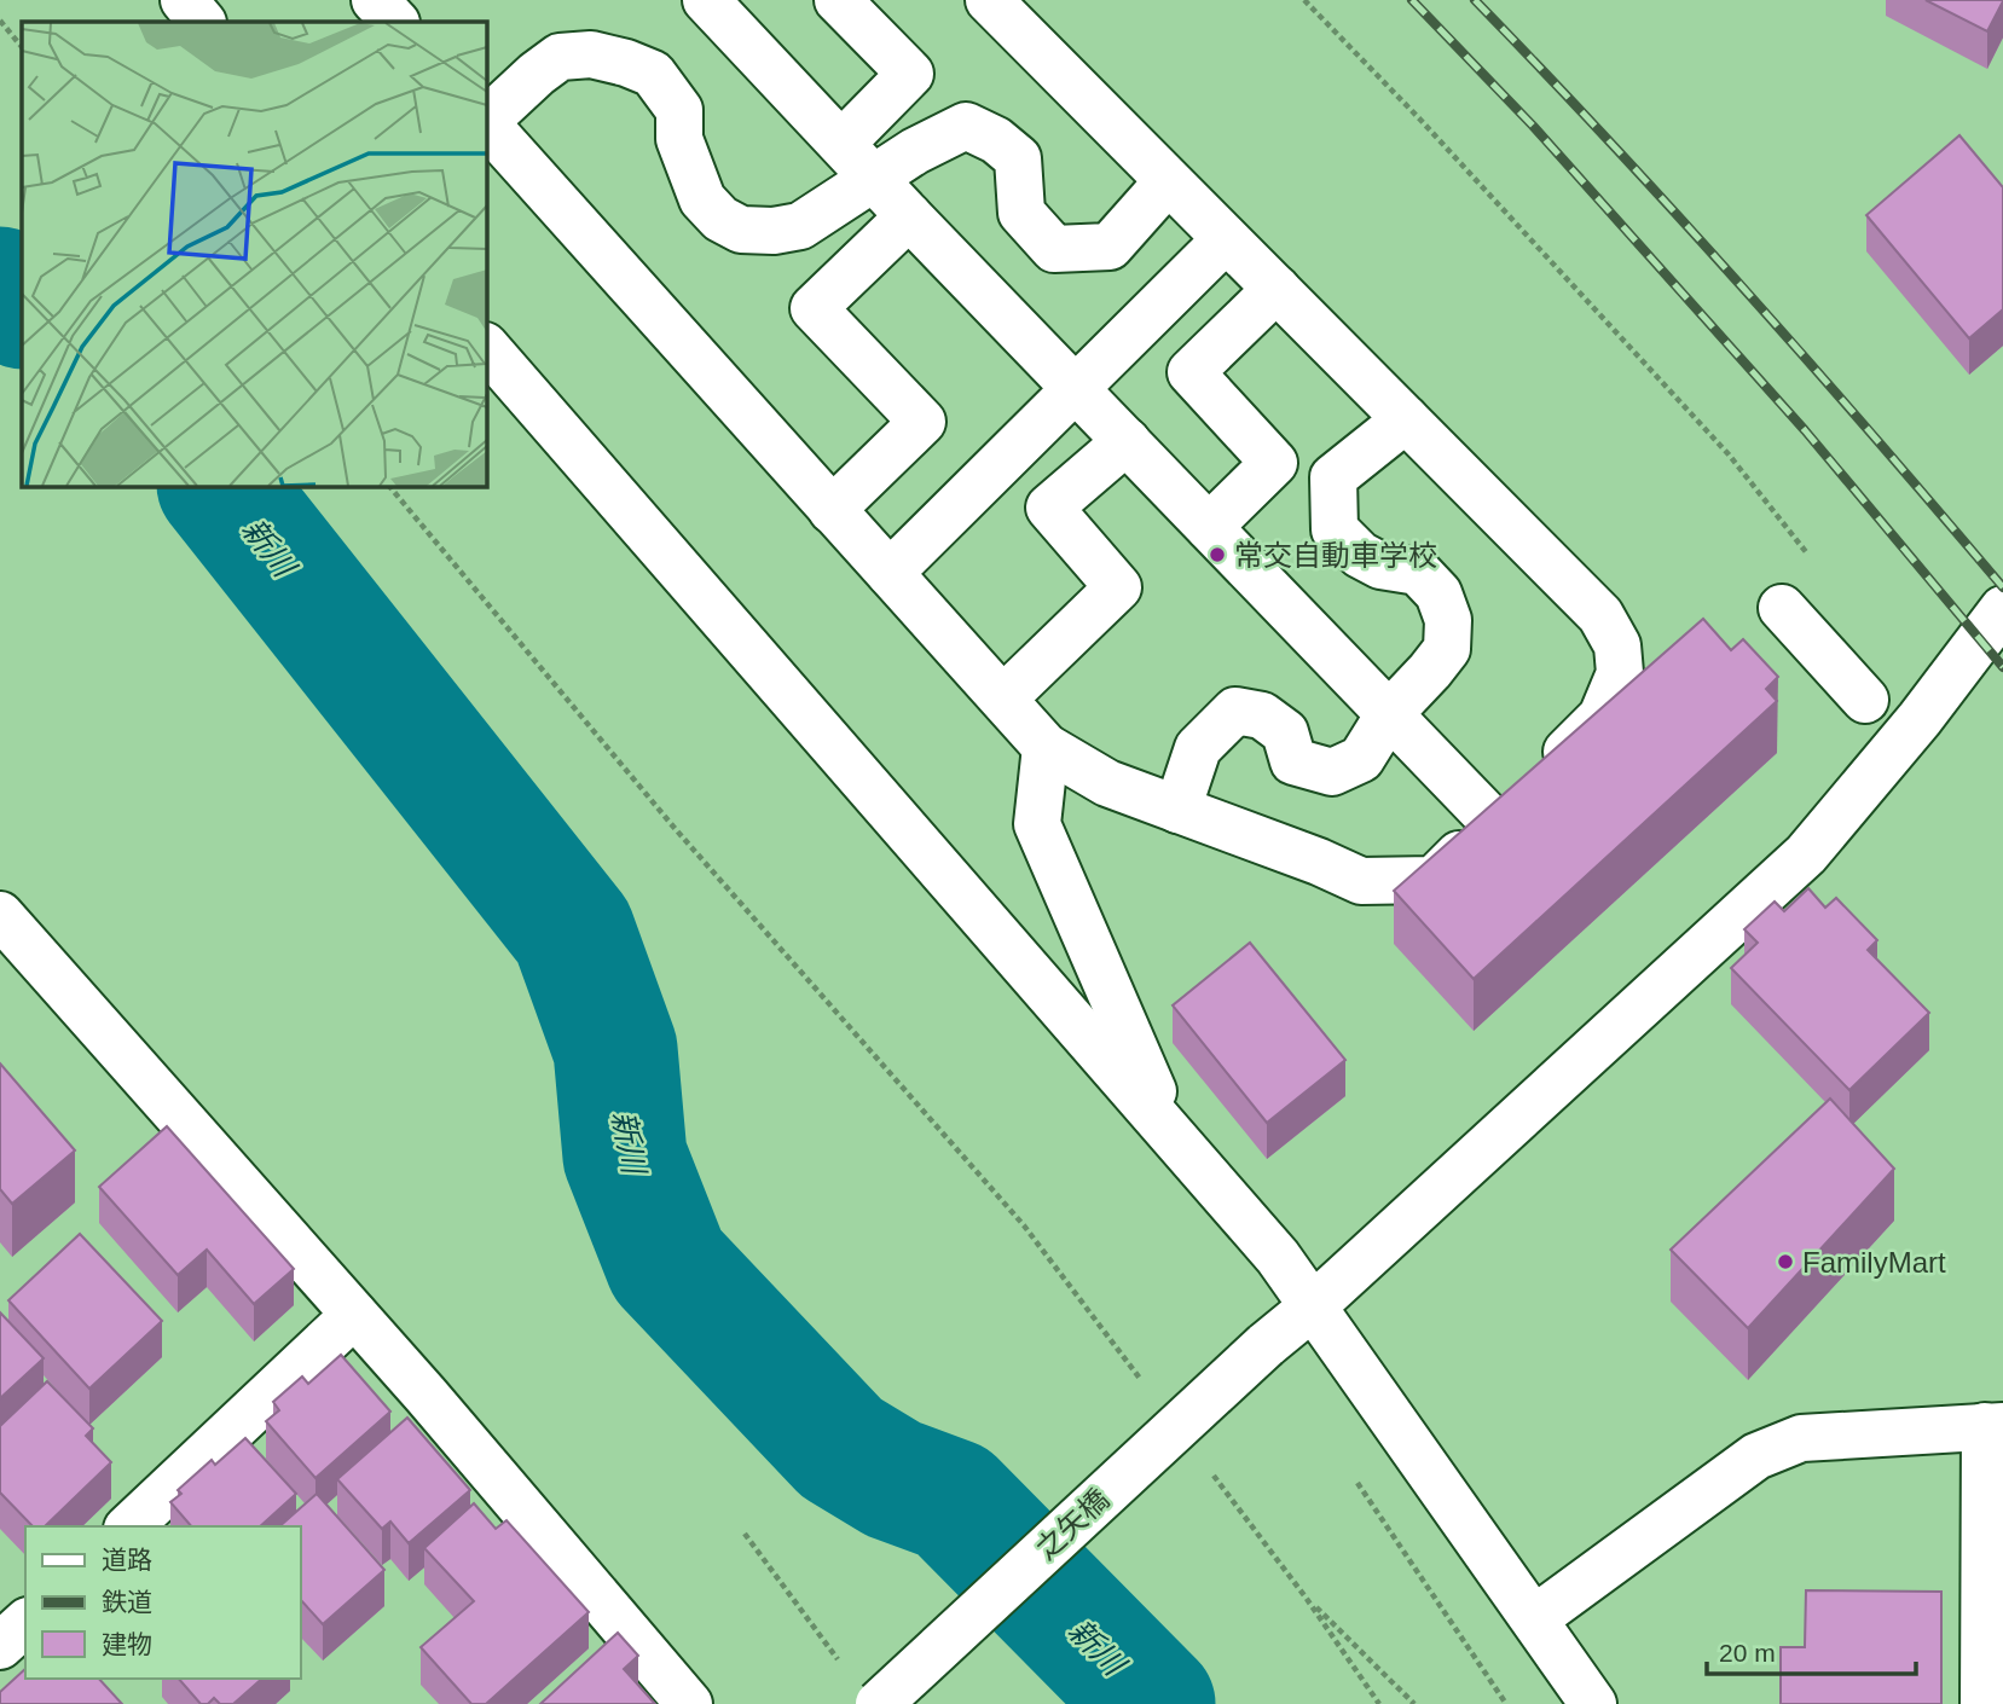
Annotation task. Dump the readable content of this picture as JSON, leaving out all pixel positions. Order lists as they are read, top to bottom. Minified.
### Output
{"streets":{"street":["之矢橋"]},"water":["新川"],"places":["常交自動車学校","FamilyMart"],"legend":["道路","鉄道","建物"],"scale_bar":"20 m"}
